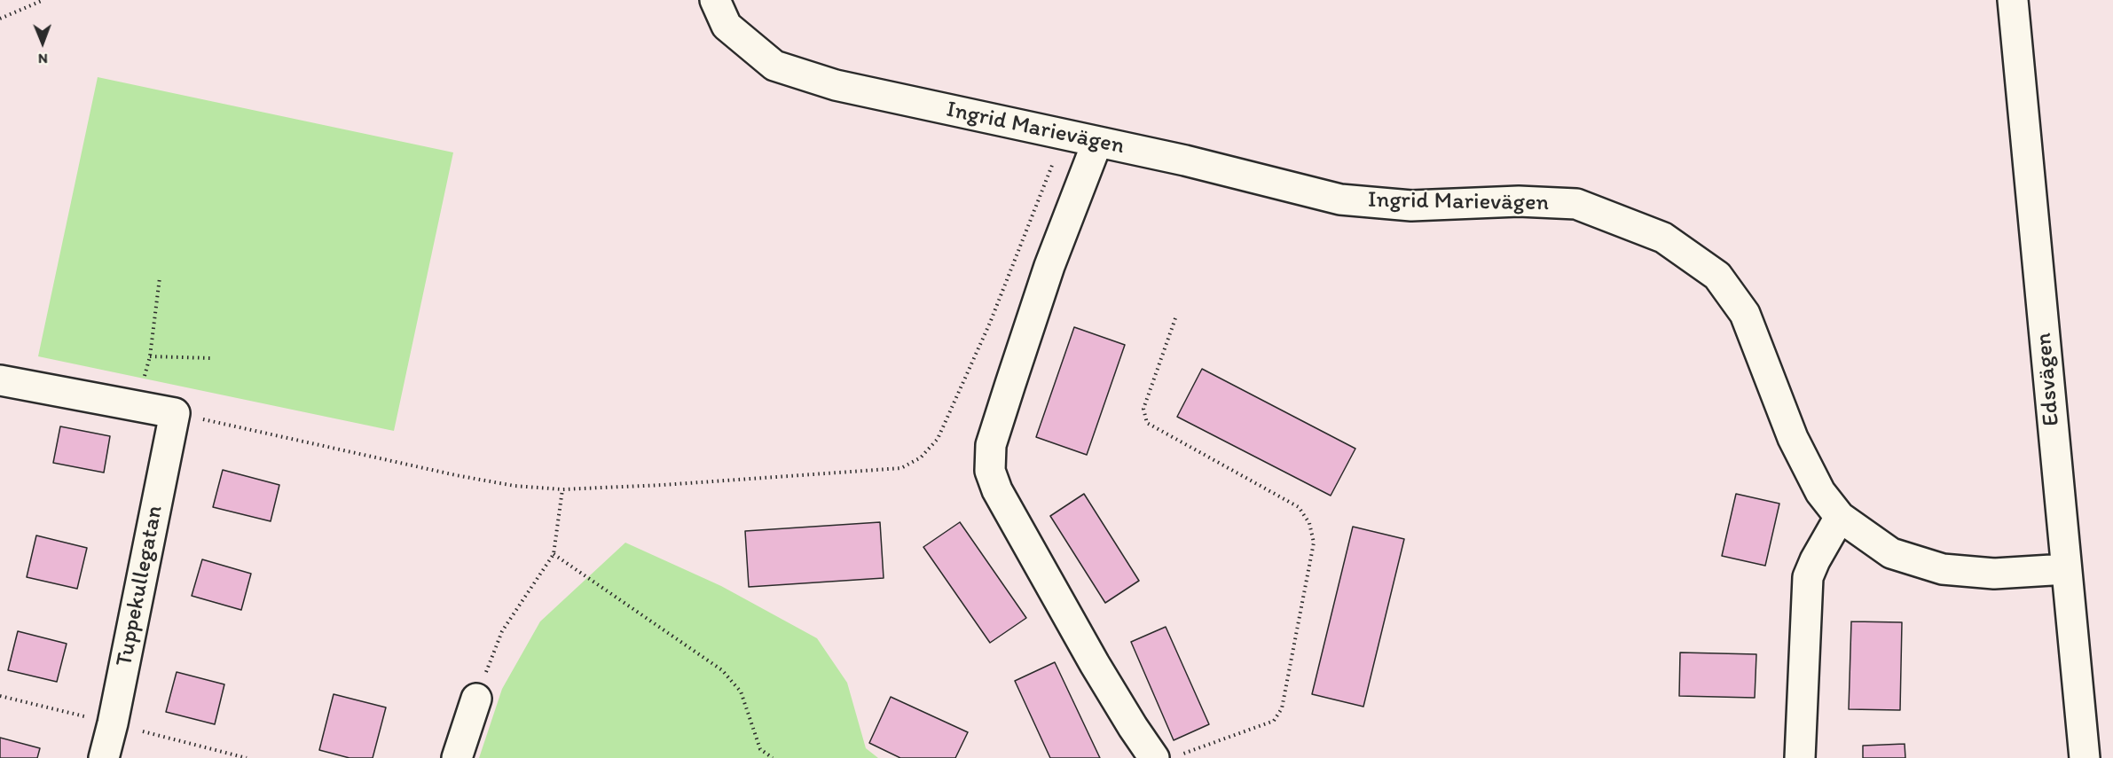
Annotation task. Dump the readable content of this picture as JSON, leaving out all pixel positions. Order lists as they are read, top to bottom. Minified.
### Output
{"streets":{"street":["Ingrid Marievägen","Edsvägen","Tuppekullegatan"]},"crossings":[["Ingrid Marievägen","Edsvägen"]],"north":"bottom"}
